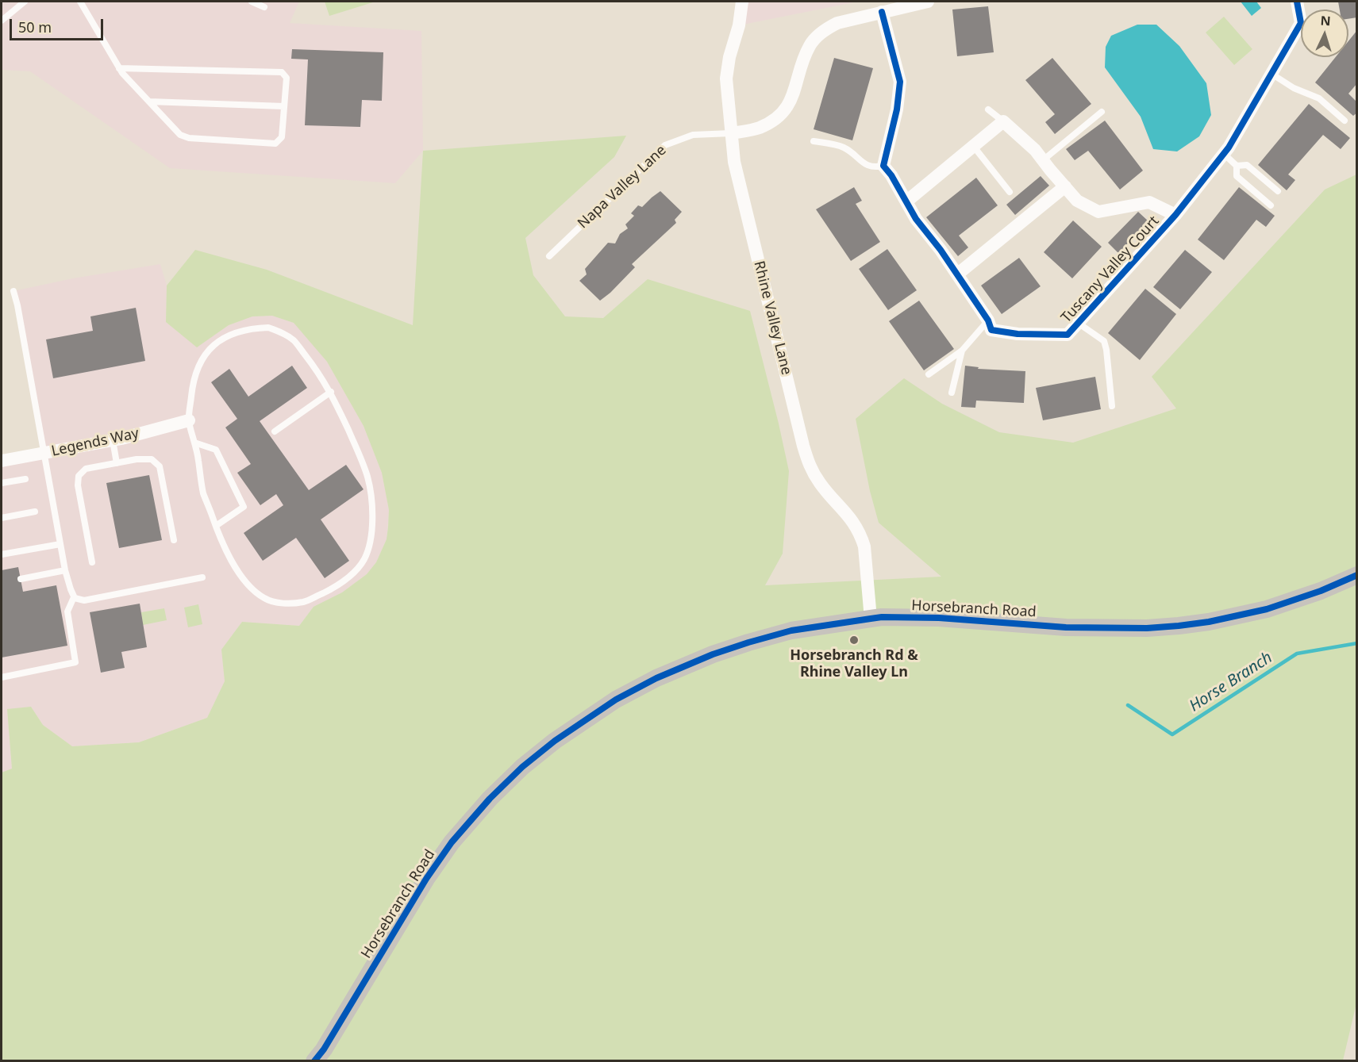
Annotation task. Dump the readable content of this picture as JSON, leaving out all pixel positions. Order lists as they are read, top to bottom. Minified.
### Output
{"streets":{"street":["Napa Valley Lane","Tuscany Valley Court","Rhine Valley Lane","Legends Way","Horsebranch Road"]},"crossings":[["Napa Valley Lane","Rhine Valley Lane"],["Rhine Valley Lane","Horsebranch Road"]],"water":["Horse Branch"],"places":["Horsebranch Rd & Rhine Valley Ln"],"scale_bar":"50 m","north":"top"}
